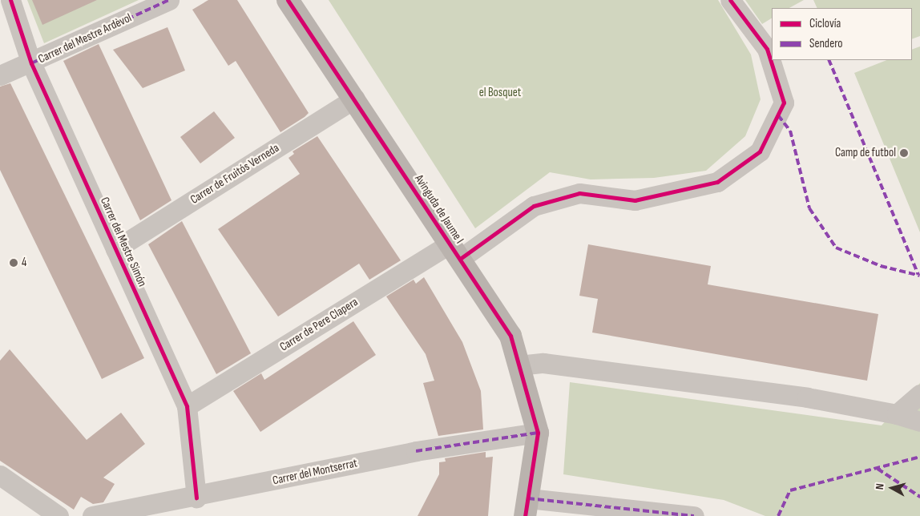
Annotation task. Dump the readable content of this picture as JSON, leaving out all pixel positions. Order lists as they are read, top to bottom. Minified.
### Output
{"streets":{"street":["Carrer del Mestre Ardèvol","Carrer de Fruitós Verneda","Avinguda de Jaume I","Carrer del Mestre Simón","Carrer de Pere Clapera","Carrer del Montserrat"]},"crossings":[["Carrer del Mestre Ardèvol","Carrer del Mestre Simón"],["Carrer de Fruitós Verneda","Avinguda de Jaume I"],["Carrer de Fruitós Verneda","Carrer del Mestre Simón"],["Avinguda de Jaume I","Carrer de Pere Clapera"],["Avinguda de Jaume I","Carrer del Montserrat"],["Carrer del Mestre Simón","Carrer de Pere Clapera"],["Carrer del Mestre Simón","Carrer del Montserrat"]],"parks":["el Bosquet"],"places":["Camp de futbol","4"],"legend":["Ciclovía","Sendero"],"north":"left"}
